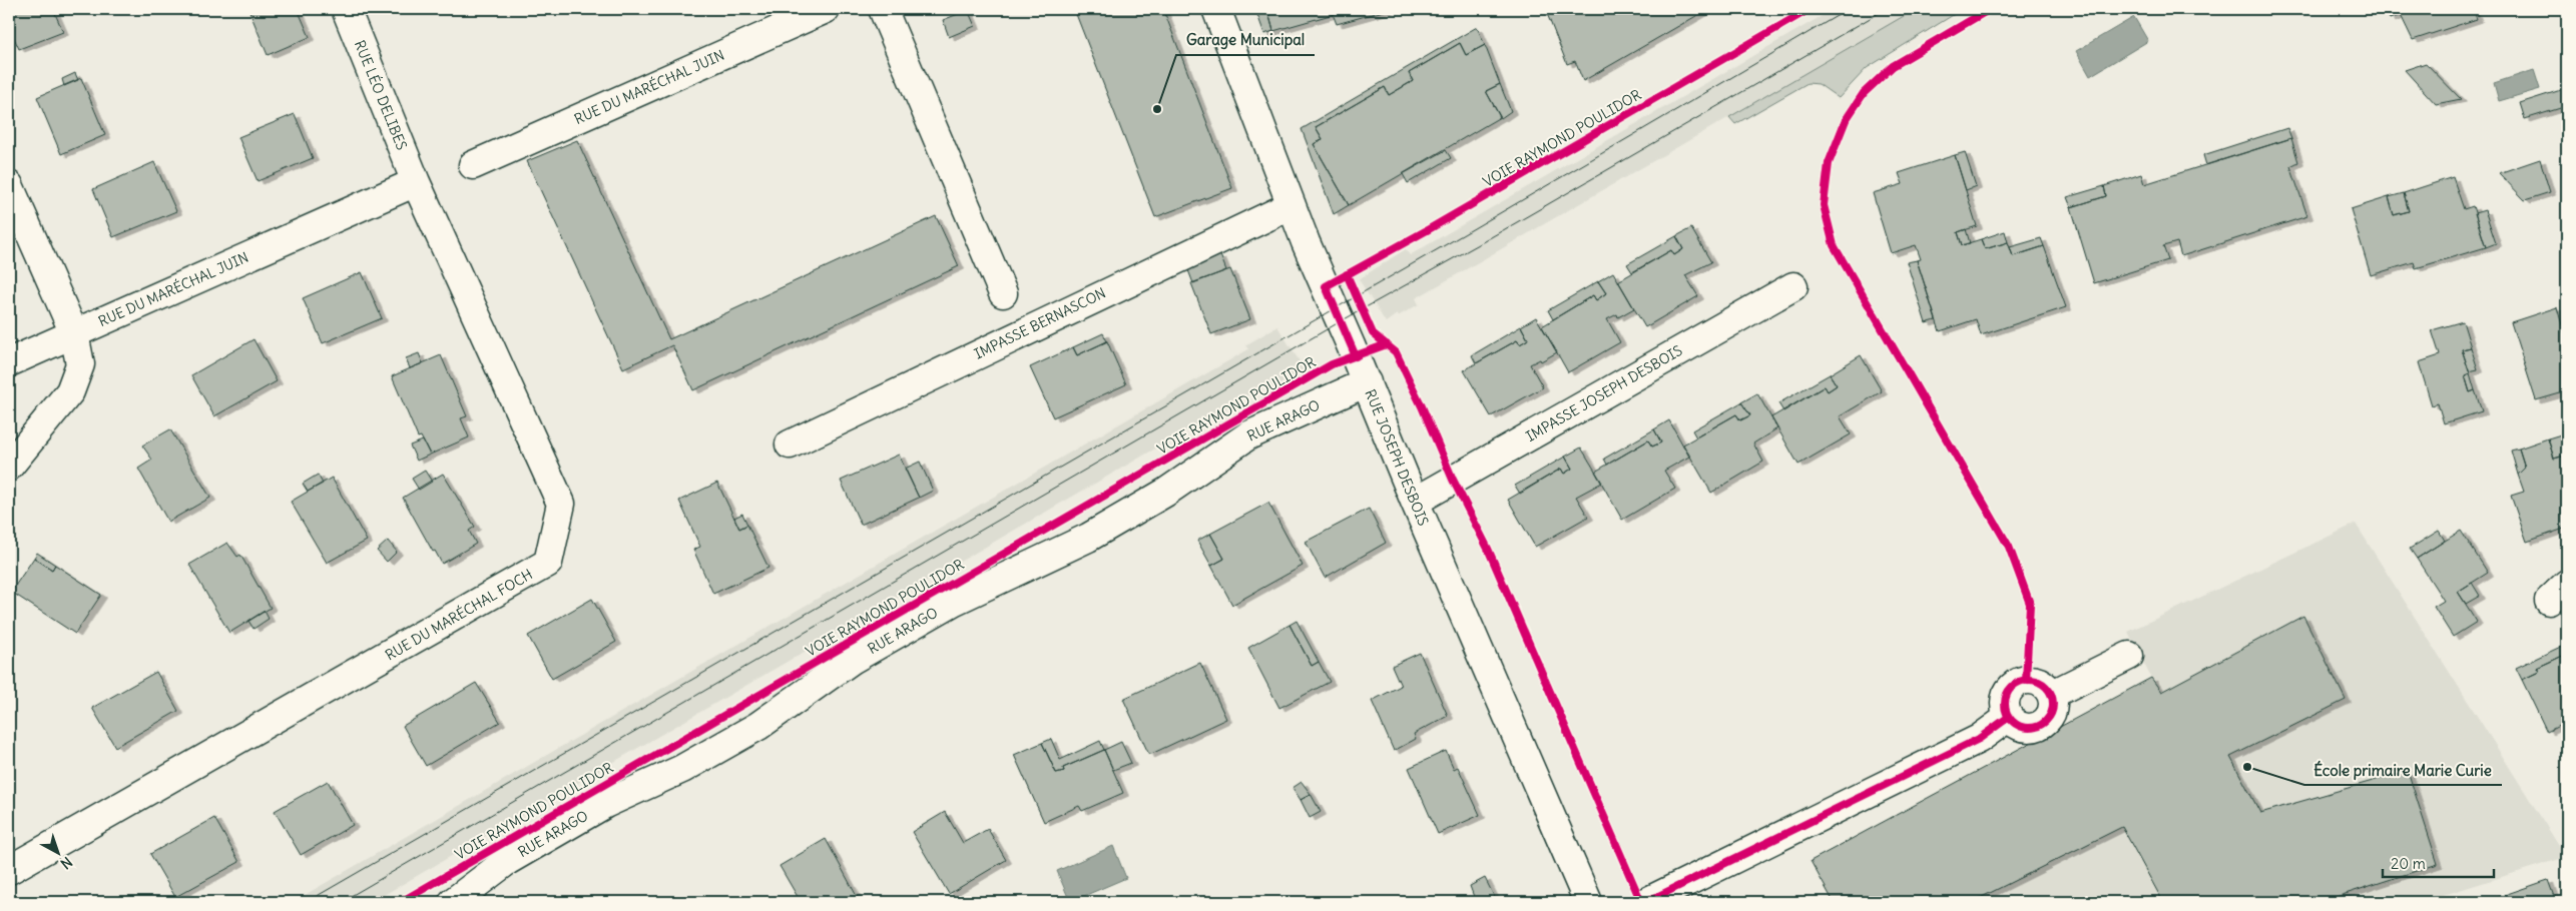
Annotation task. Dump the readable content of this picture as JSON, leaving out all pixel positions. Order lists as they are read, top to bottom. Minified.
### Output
{"streets":{"street":["RUE DU MARÉCHAL JUIN","RUE LÉO DELIBES","IMPASSE BERNASCON","IMPASSE JOSEPH DESBOIS","RUE ARAGO","RUE JOSEPH DESBOIS","RUE DU MARÉCHAL FOCH"],"cycle path":["VOIE RAYMOND POULIDOR"]},"crossings":[["RUE DU MARÉCHAL JUIN","RUE LÉO DELIBES"],["RUE DU MARÉCHAL JUIN","RUE DU MARÉCHAL FOCH"],["RUE LÉO DELIBES","RUE DU MARÉCHAL FOCH"],["IMPASSE BERNASCON","RUE JOSEPH DESBOIS"],["IMPASSE JOSEPH DESBOIS","RUE JOSEPH DESBOIS"],["RUE ARAGO","RUE JOSEPH DESBOIS"]],"places":["Garage Municipal","École primaire Marie Curie"],"scale_bar":"20 m","north":"bottom right"}
